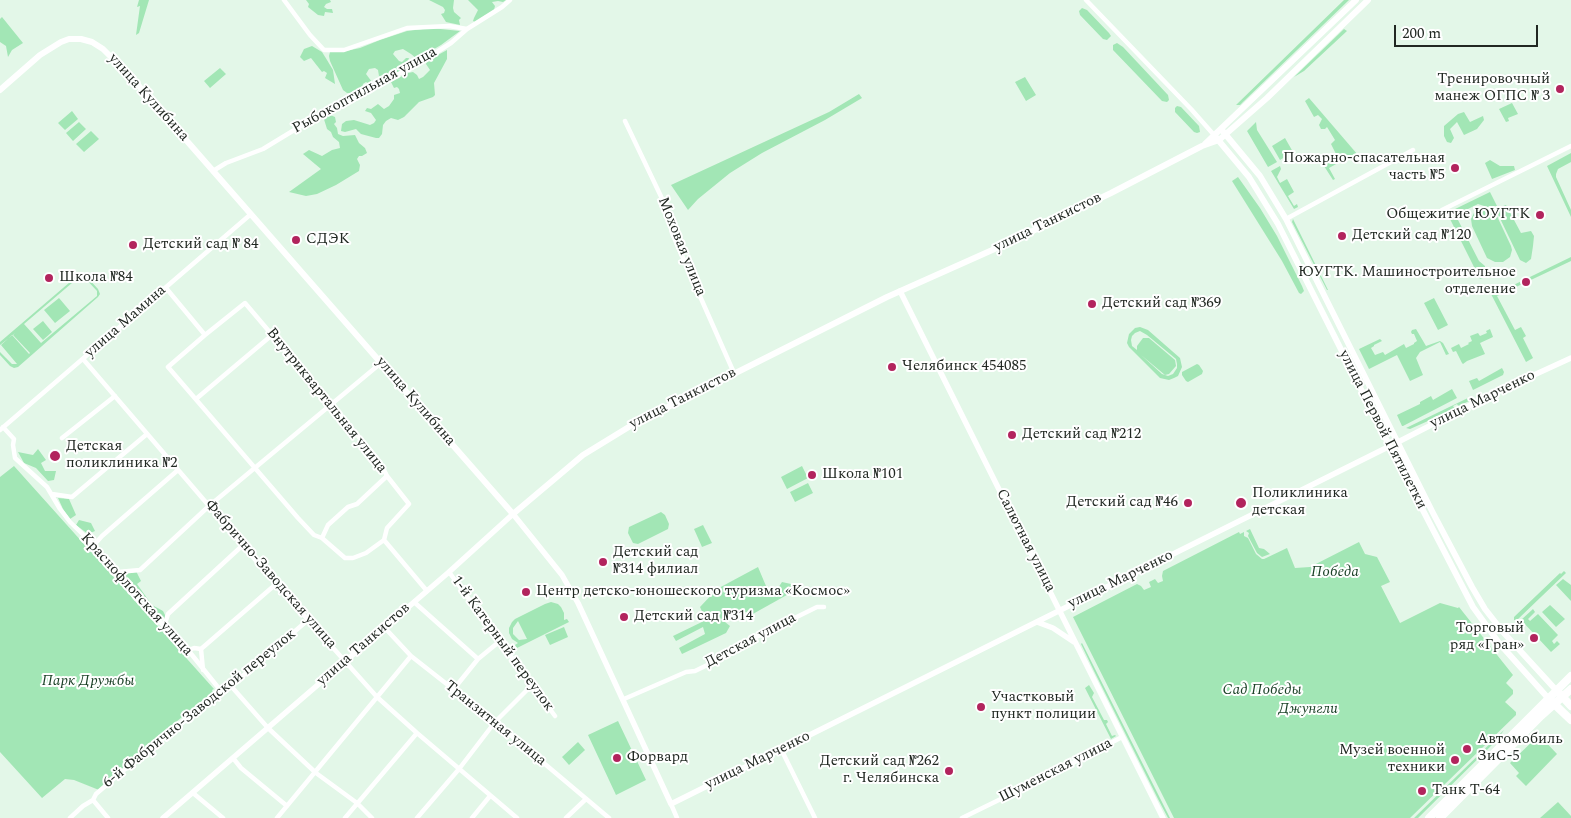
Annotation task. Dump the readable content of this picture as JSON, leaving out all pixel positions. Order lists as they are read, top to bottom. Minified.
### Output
{"streets":{"main road":["улица Кулибина","улица Танкистов","улица Марченко","улица Первой Пятилетки"],"street":["Рыбокоптильная улица","Моховая улица","улица Мамина","Внутриквартальная улица","Салютная улица","Фабрично-Заводская улица","Краснофлотская улица","Детская улица","1-й Катерный переулок","6-й Фабрично-Заводской переулок","Транзитная улица","Шуменская улица"]},"crossings":[["Рыбокоптильная улица","улица Кулибина"],["улица Кулибина","улица Танкистов"],["улица Кулибина","улица Мамина"],["улица Кулибина","улица Марченко"],["улица Кулибина","Детская улица"],["улица Танкистов","Моховая улица"],["улица Танкистов","улица Первой Пятилетки"],["улица Танкистов","Салютная улица"],["улица Танкистов","Фабрично-Заводская улица"],["улица Танкистов","1-й Катерный переулок"],["улица Танкистов","Транзитная улица"],["улица Мамина","Фабрично-Заводская улица"],["улица Мамина","Краснофлотская улица"],["улица Марченко","улица Первой Пятилетки"],["улица Марченко","Салютная улица"],["Салютная улица","Шуменская улица"],["Фабрично-Заводская улица","6-й Фабрично-Заводской переулок"],["Краснофлотская улица","6-й Фабрично-Заводской переулок"]],"parks":["Победа","Парк Дружбы","Сад Победы","Джунгли"],"places":["Тренировочный манеж ОГПС № 3","Пожарно-спасательная часть №5","Общежитие ЮУГТК","Детский сад №120","СДЭК","Детский сад № 84","Школа №84","ЮУГТК. Машиностроительное отделение","Детский сад №369","Челябинск 454085","Детский сад №212","Детская поликлиника №2","Школа №101","Детский сад №46","Поликлиника детская","Детский сад №314 филиал","Центр детско-юношеского туризма «Космос»","Детский сад №314","Торговый ряд «Гран»","Участковый пункт полиции","Автомобиль ЗиС-5","Форвард","Музей военной техники","Детский сад №262 г. Челябинска","Танк Т-64"],"scale_bar":"200 m"}
